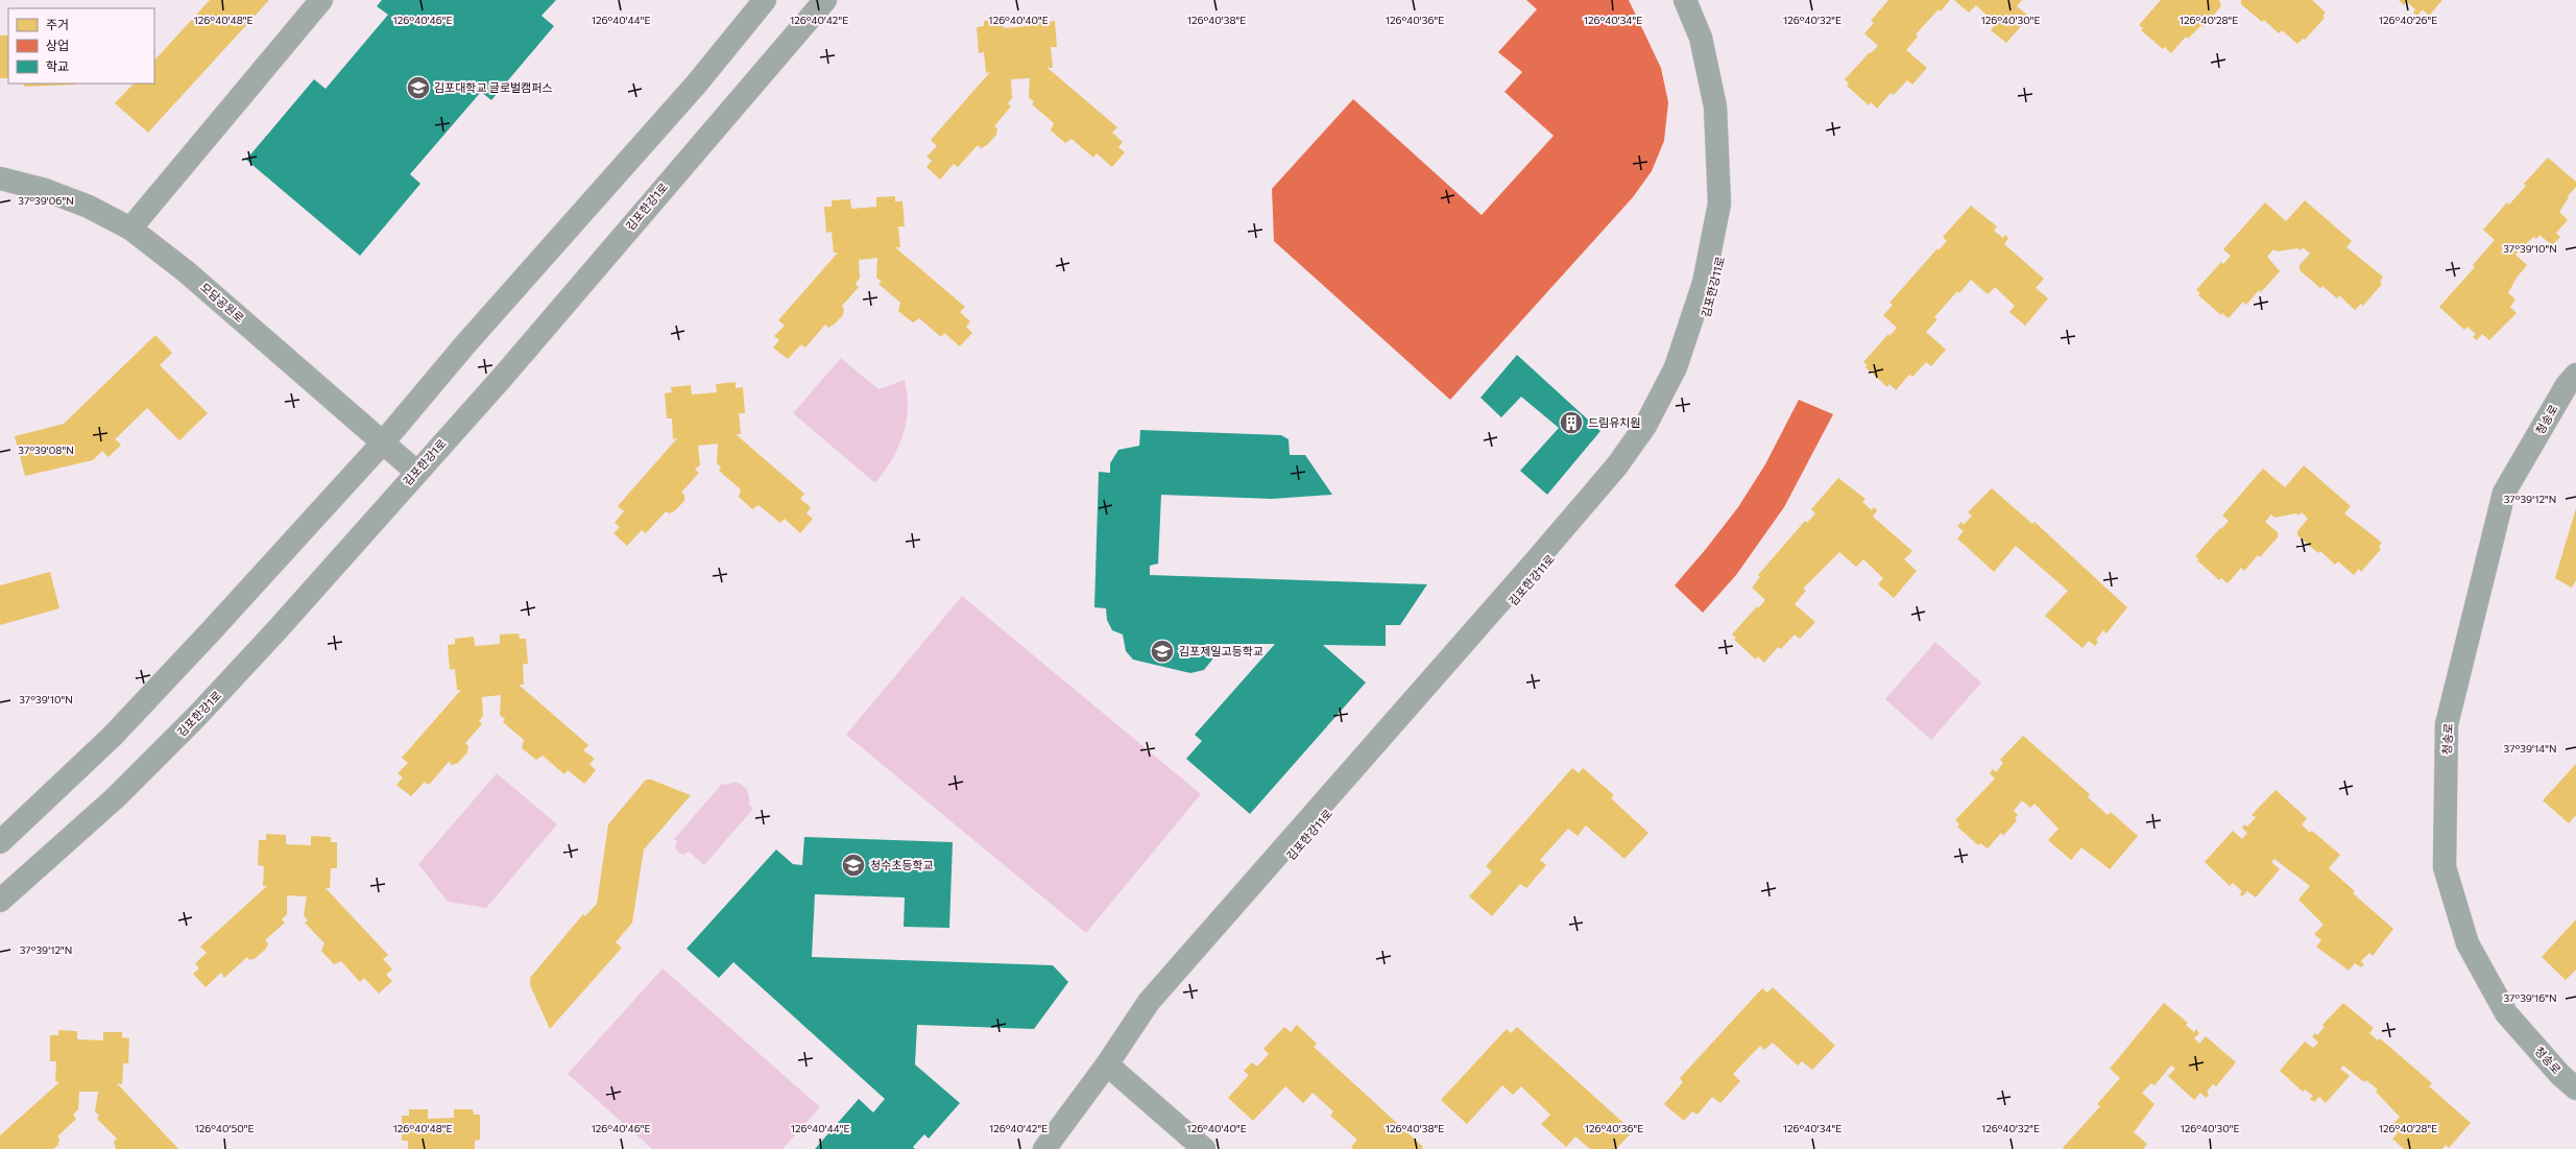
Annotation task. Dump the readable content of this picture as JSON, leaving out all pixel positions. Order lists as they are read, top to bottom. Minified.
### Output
{"streets":{"street":["김포한강1로","김포한강11로","모담공원로","청송로"]},"crossings":[["김포한강1로","모담공원로"]],"places":{"school or university":["김포대학교 글로벌캠퍼스","김포제일고등학교","청수초등학교"],"building":["드림유치원"]},"legend":["주거","상업","학교"],"coordinates":["126°40'26\"E","126°40'48\"E","126°40'46\"E","126°40'44\"E","126°40'42\"E","126°40'40\"E","126°40'38\"E","126°40'36\"E","126°40'34\"E","126°40'32\"E","126°40'30\"E","126°40'28\"E","37°39'06\"N","37°39'10\"N","37°39'08\"N","37°39'12\"N","37°39'14\"N","37°39'16\"N","126°40'50\"E"]}
